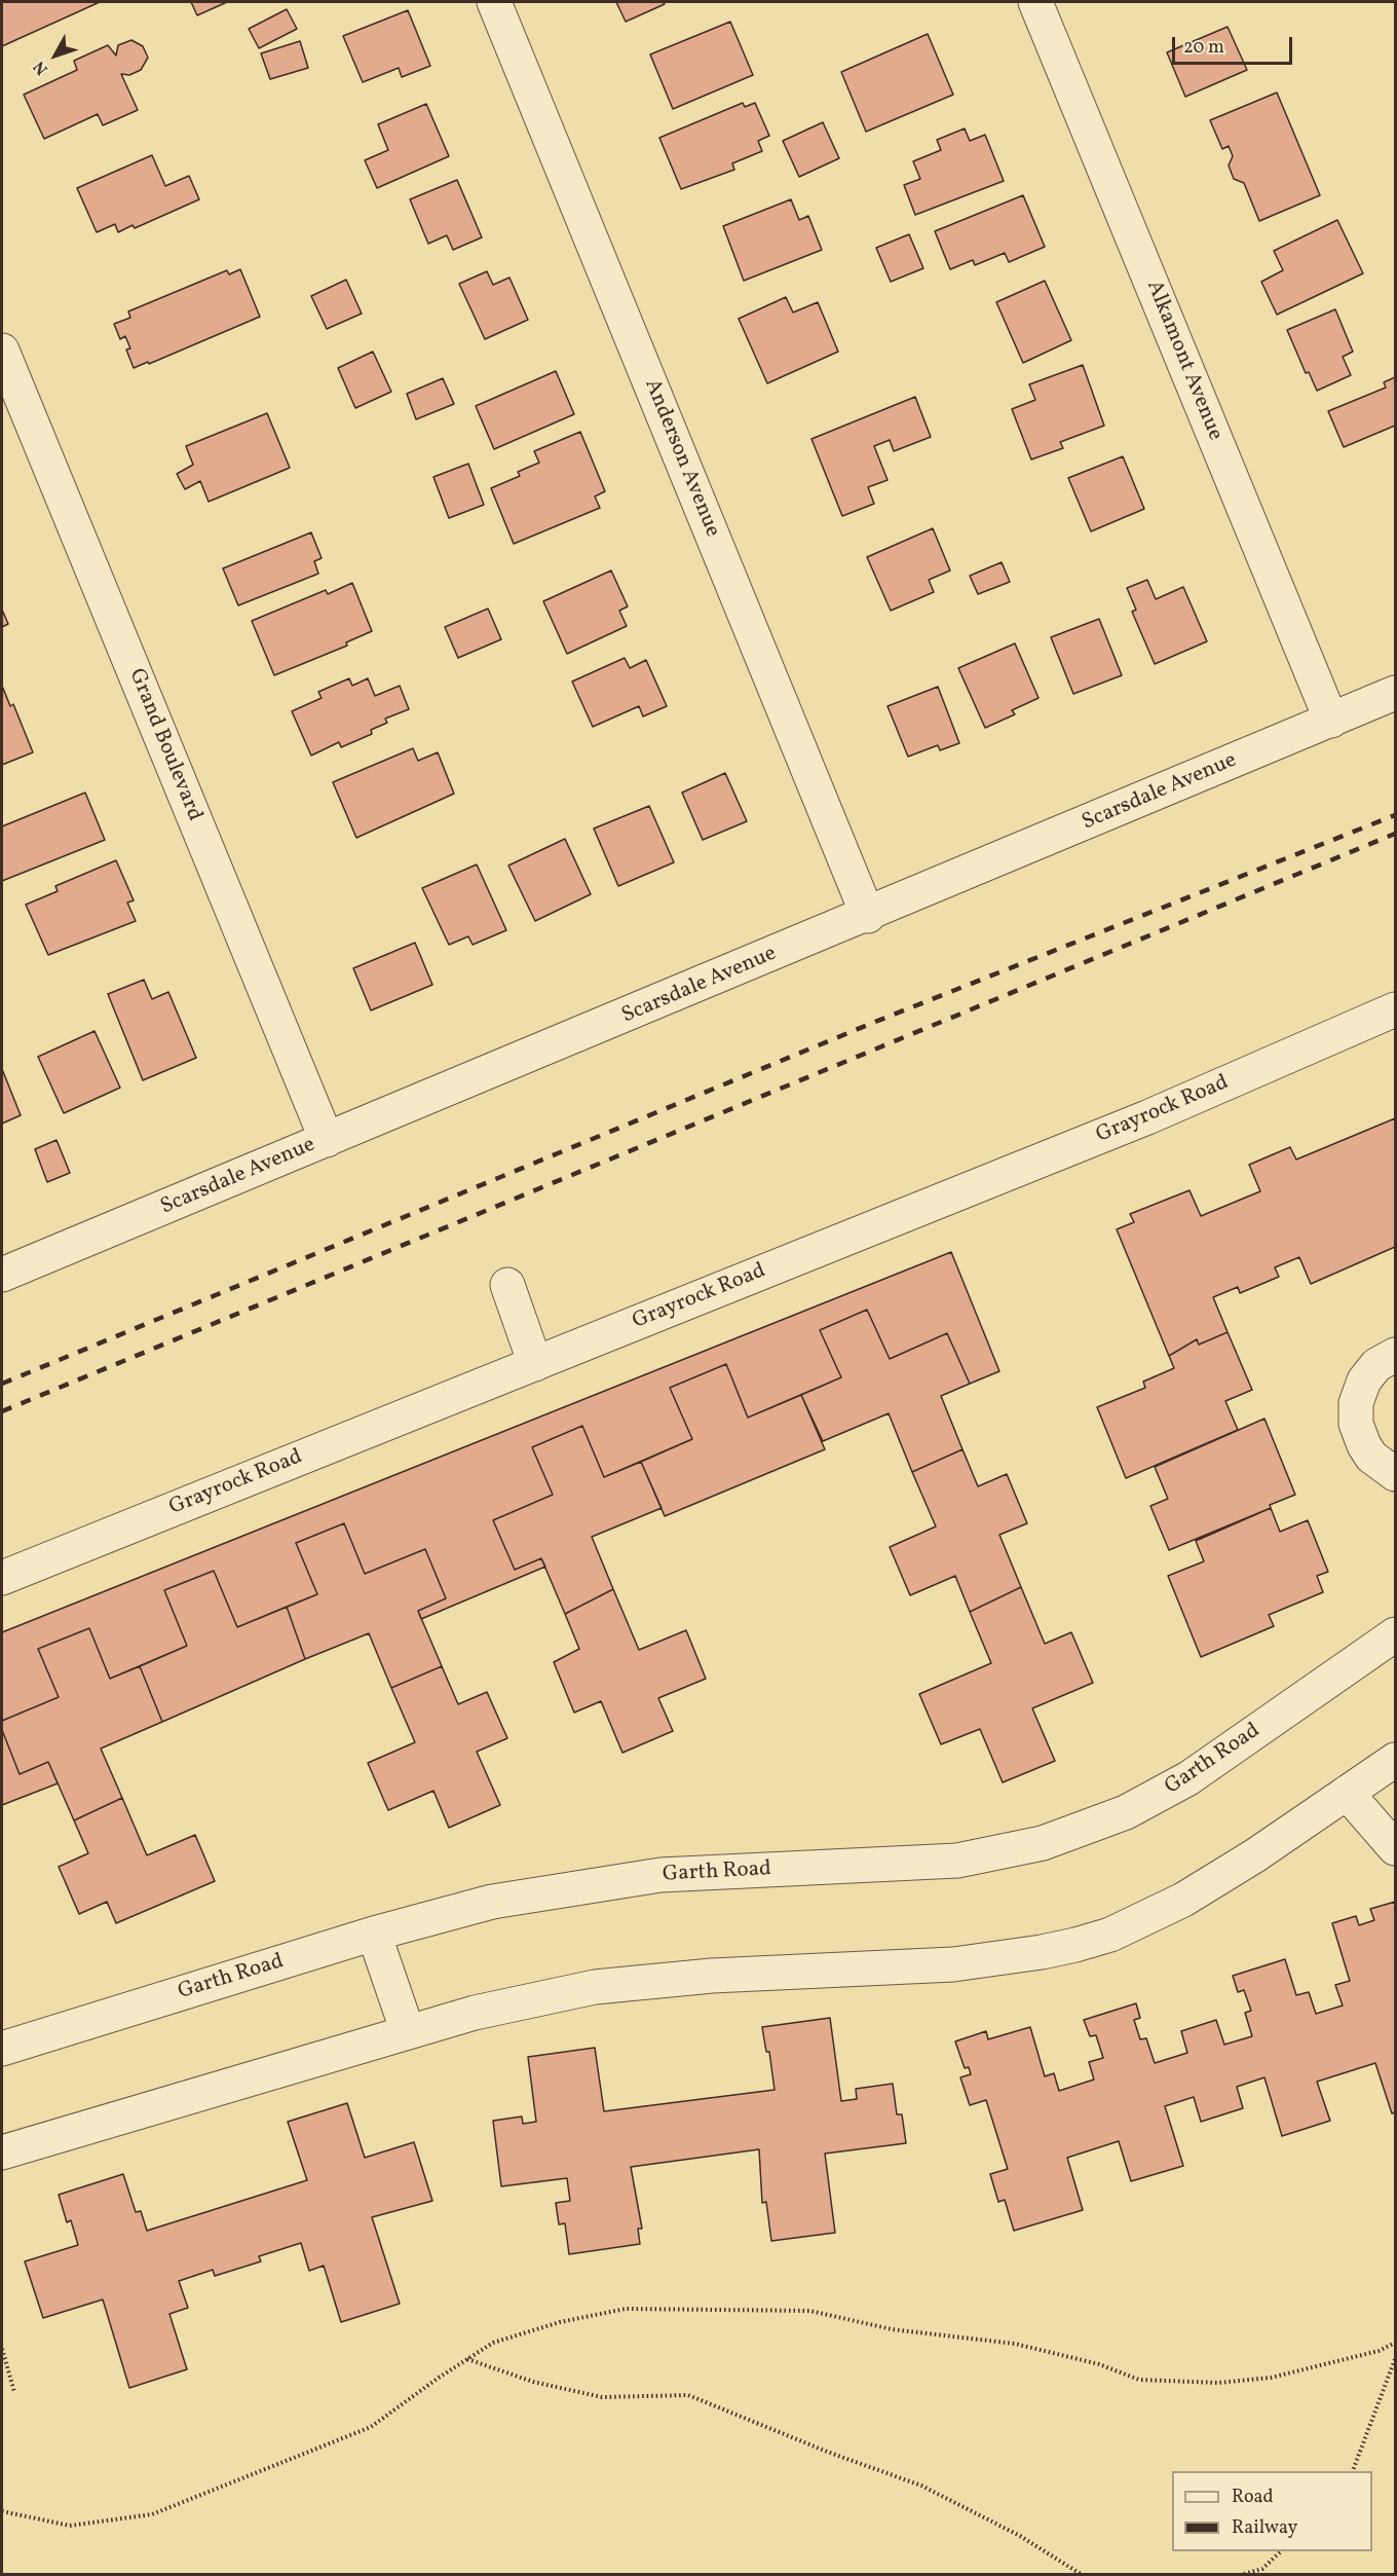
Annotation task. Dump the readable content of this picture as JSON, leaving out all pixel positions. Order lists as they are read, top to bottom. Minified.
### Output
{"streets":{"street":["Alkamont Avenue","Anderson Avenue","Grand Boulevard","Scarsdale Avenue","Grayrock Road","Garth Road"]},"crossings":[["Alkamont Avenue","Scarsdale Avenue"],["Anderson Avenue","Scarsdale Avenue"],["Grand Boulevard","Scarsdale Avenue"]],"legend":["Road","Railway"],"scale_bar":"20 m","north":"bottom left"}
